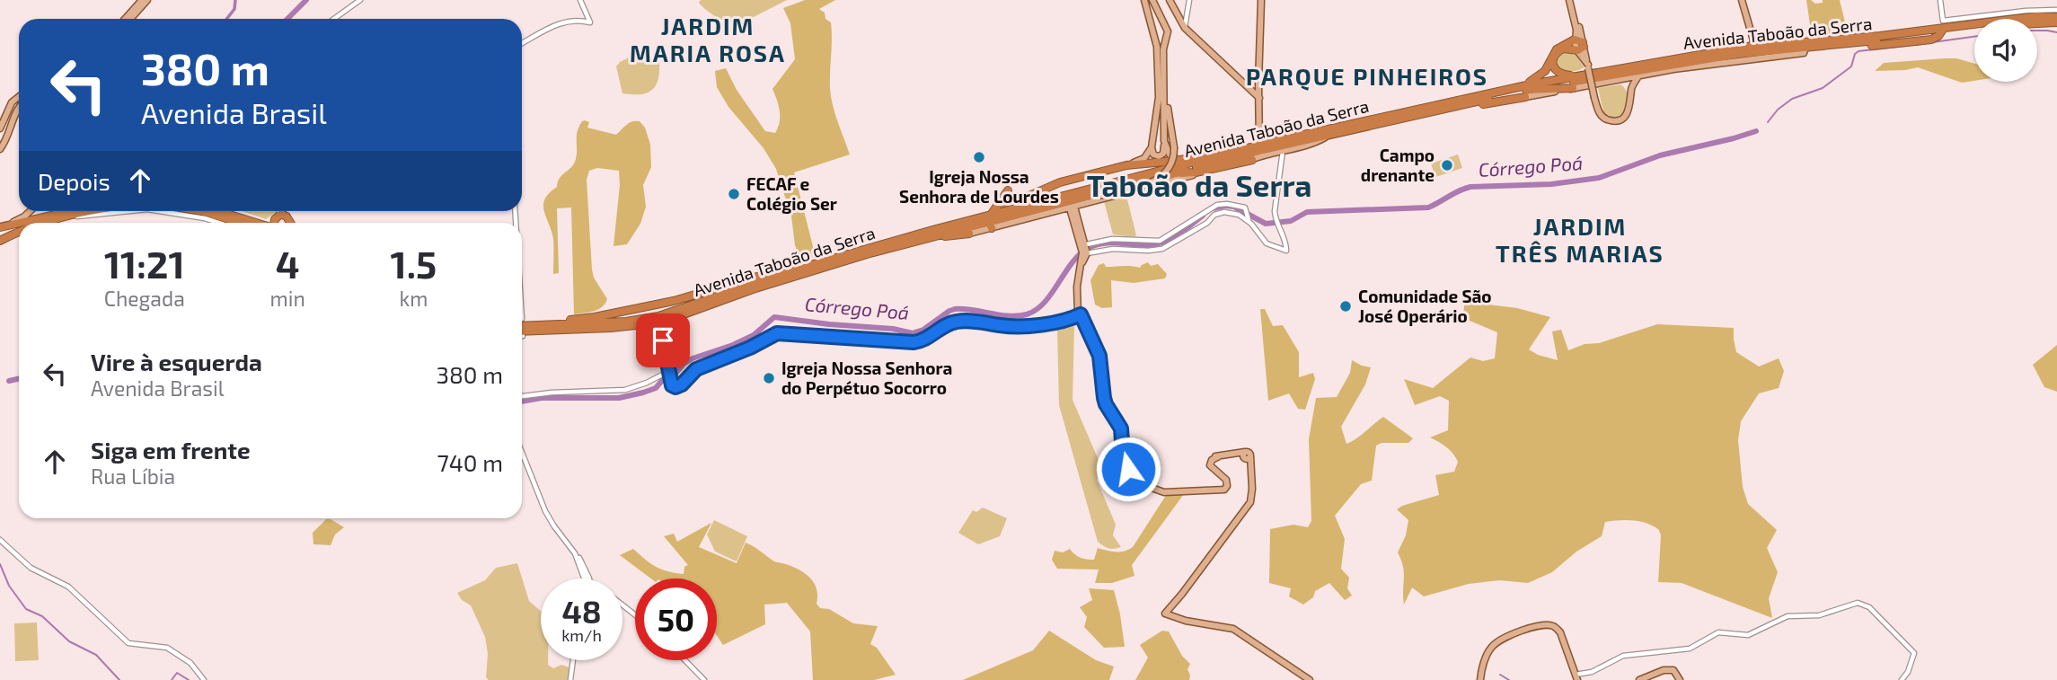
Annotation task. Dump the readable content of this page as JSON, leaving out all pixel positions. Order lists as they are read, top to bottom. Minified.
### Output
{"streets":{"highway":["Avenida Taboão da Serra"]},"districts":["JARDIM MARIA ROSA","PARQUE PINHEIROS","Taboão da Serra","JARDIM TRÊS MARIAS"],"water":["Córrego Poá"],"places":["Igreja Nossa Senhora de Lourdes","Campo drenante","FECAF e Colégio Ser","Comunidade São José Operário","Igreja Nossa Senhora do Perpétuo Socorro"],"page":{"turn":["380 m","Avenida Brasil"],"then":"Depois","eta":["11:21","Chegada","4","min","1.5","km"],"list":[{"name":"Vire à esquerda","note":"Avenida Brasil","value":"380 m"},{"name":"Siga em frente","note":"Rua Líbia","value":"740 m"}],"speed":"48 km/h","limit":"50"}}
